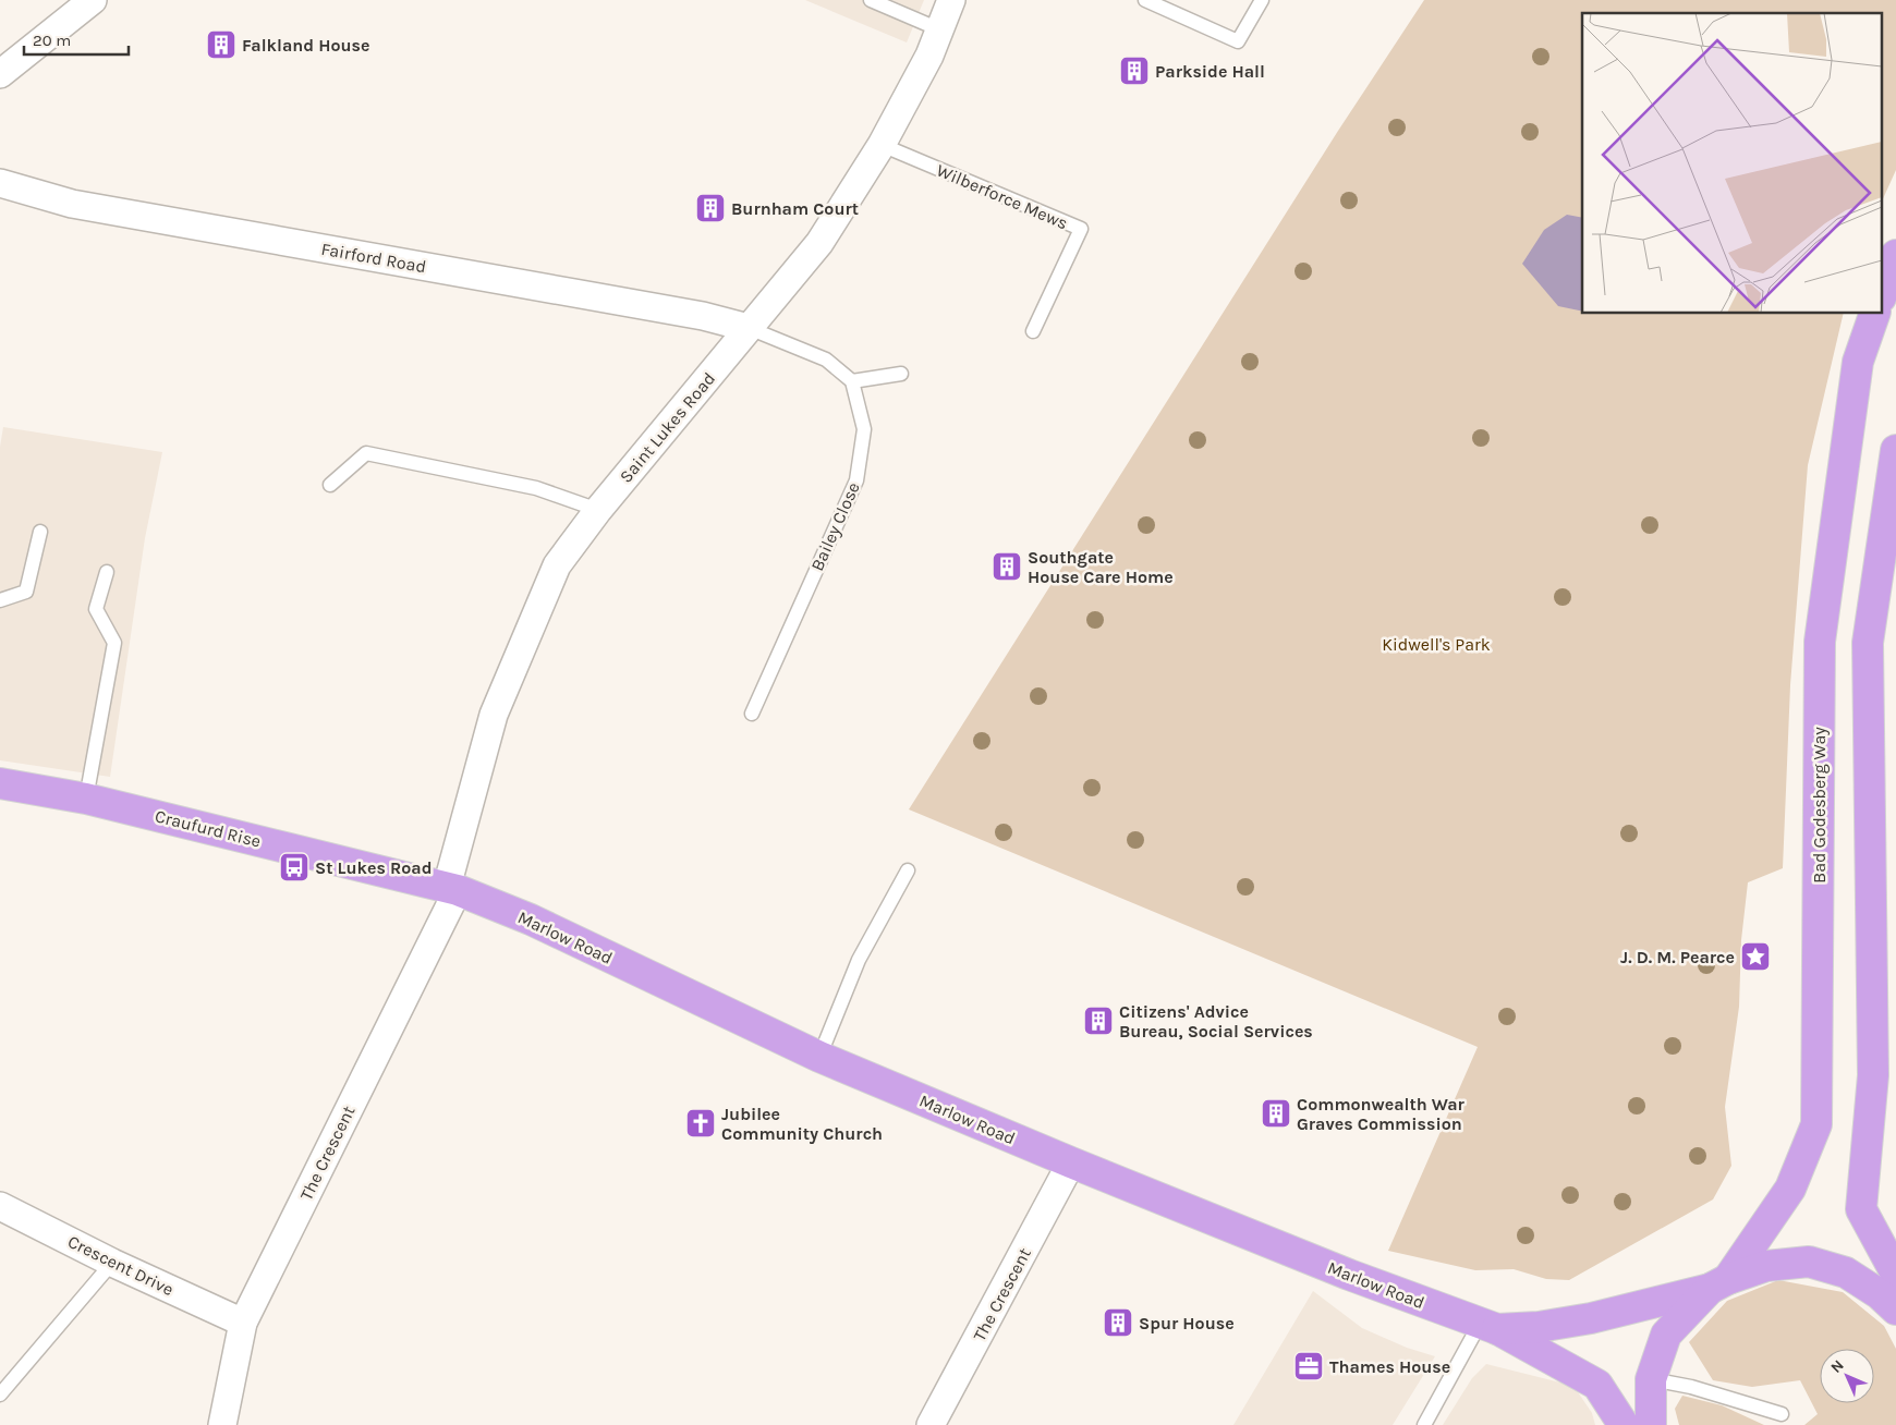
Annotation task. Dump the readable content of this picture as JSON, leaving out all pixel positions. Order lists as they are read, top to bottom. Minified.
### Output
{"streets":{"main road":["Bad Godesberg Way","Craufurd Rise","Marlow Road"],"street":["Fairford Road","Saint Lukes Road","The Crescent","Crescent Drive"],"lane":["Wilberforce Mews","Bailey Close"]},"crossings":[["Wilberforce Mews","Saint Lukes Road"],["Fairford Road","Saint Lukes Road"],["Saint Lukes Road","Craufurd Rise"],["Saint Lukes Road","Marlow Road"],["Saint Lukes Road","The Crescent"],["Bad Godesberg Way","Marlow Road"],["Craufurd Rise","Marlow Road"],["Craufurd Rise","The Crescent"],["Marlow Road","The Crescent"],["The Crescent","Crescent Drive"]],"parks":["Kidwell's Park"],"places":{"building":["Falkland House","Parkside Hall","Burnham Court","Southgate House Care Home","Citizens' Advice Bureau, Social Services","Commonwealth War Graves Commission","Spur House"],"bus stop":["St Lukes Road"],"place":["J. D. M. Pearce"],"church":["Jubilee Community Church"],"office":["Thames House"]},"scale_bar":"20 m","north":"top left"}
